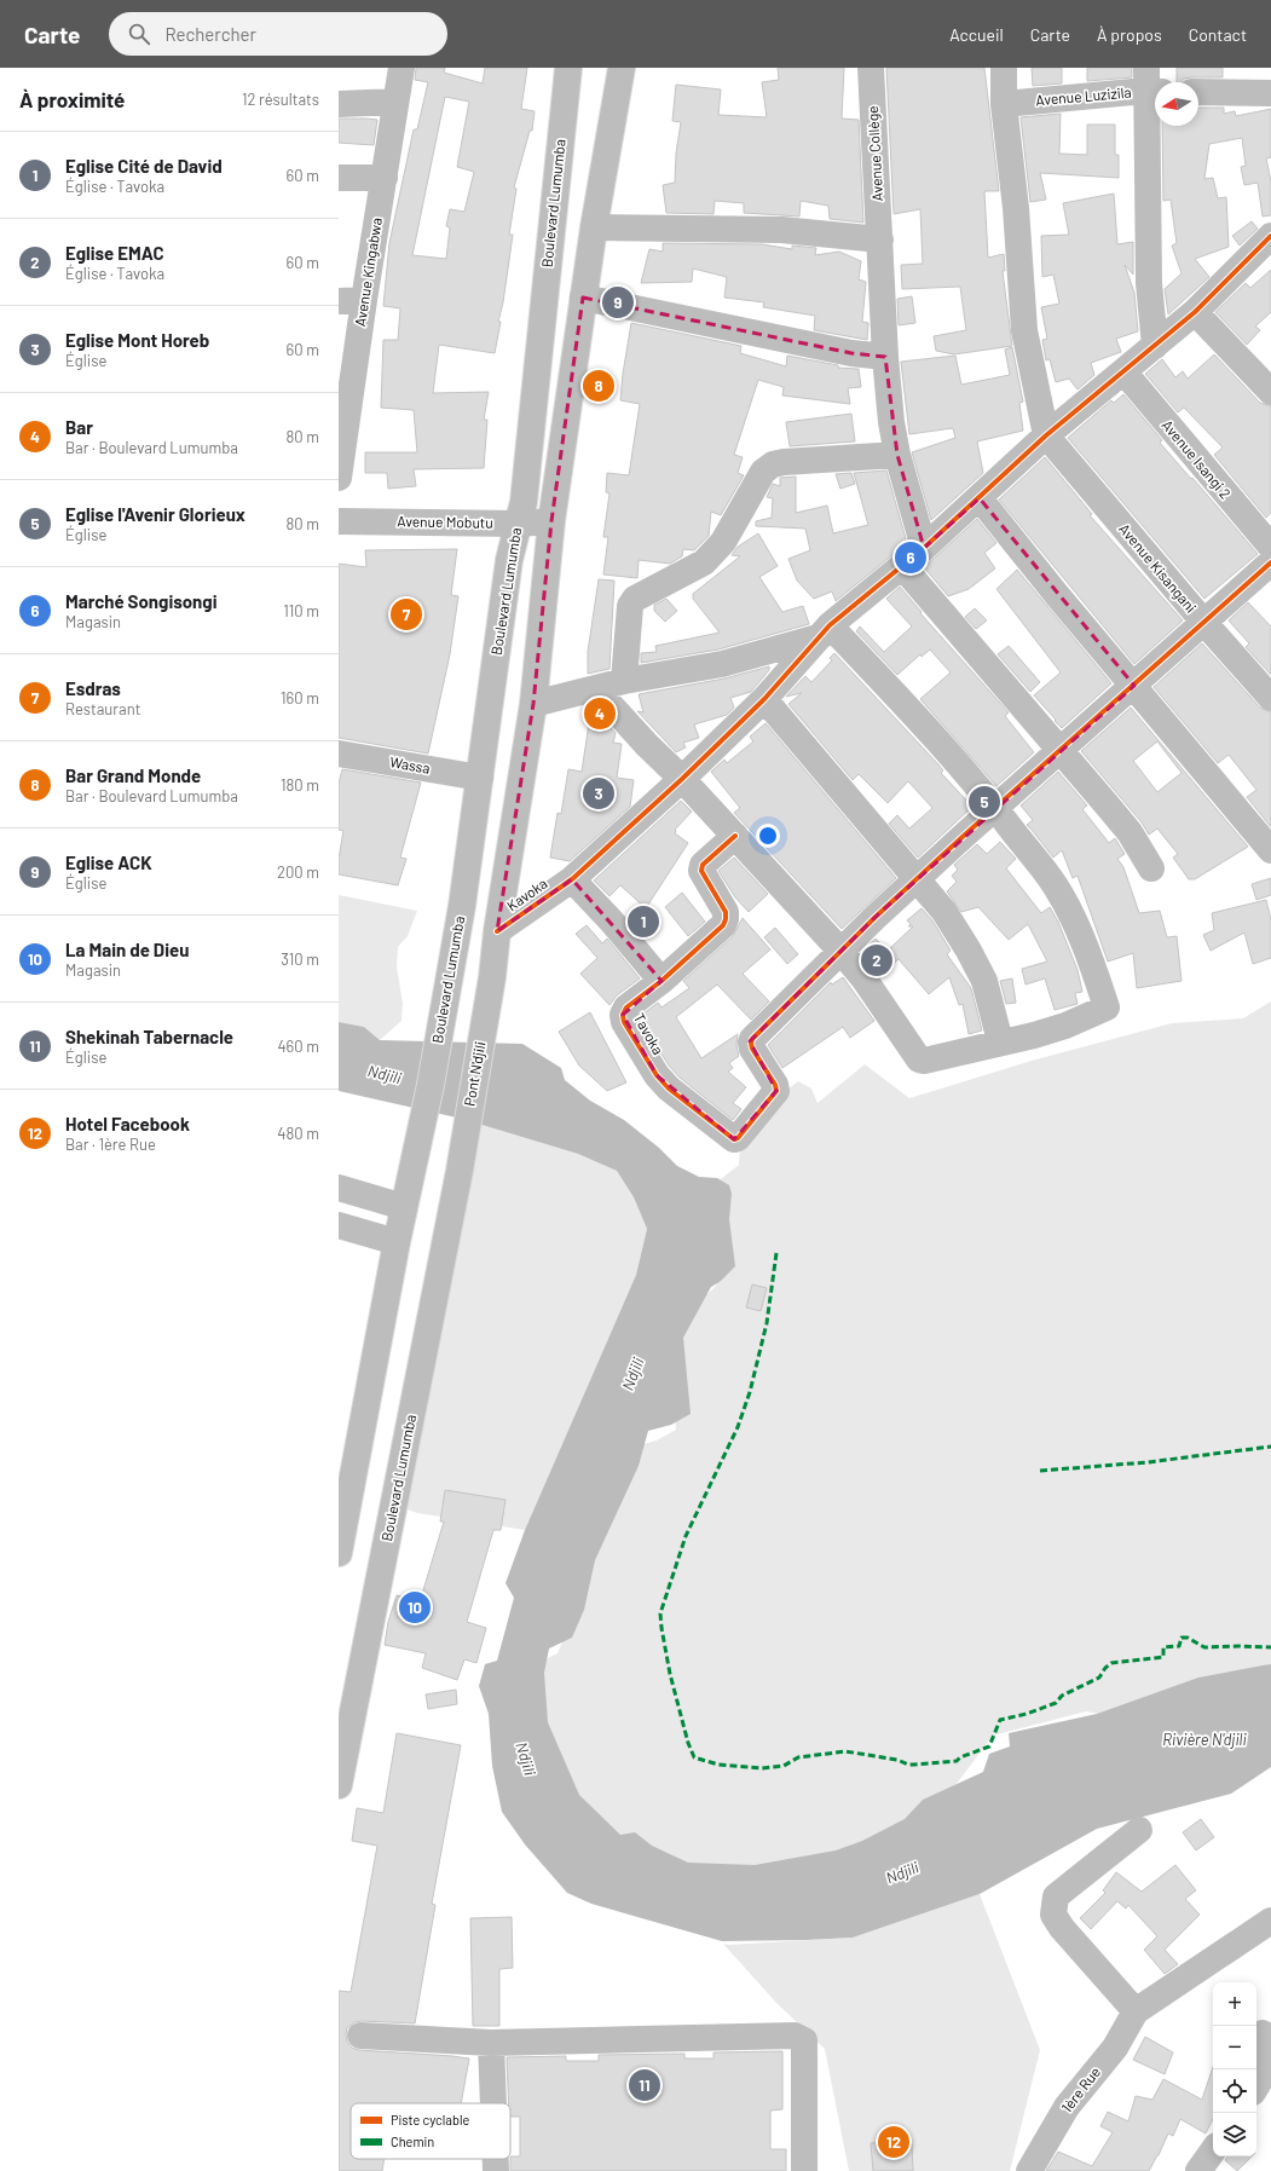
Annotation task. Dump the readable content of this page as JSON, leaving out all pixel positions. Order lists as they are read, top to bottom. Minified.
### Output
{"streets":{"main road":["Avenue Luzizila","Avenue Collège","Boulevard Lumumba","Avenue Kingabwa","Avenue Isangi 2","Avenue Mobutu","Avenue Kisangani","Wassa","Kavoka","Tavoka","Pont N'djili","1ère Rue"]},"crossings":[["Boulevard Lumumba","Avenue Mobutu"],["Boulevard Lumumba","Wassa"],["Boulevard Lumumba","Pont N'djili"],["Kavoka","Pont N'djili"]],"water":["Ndjili","Rivière N'djili"],"legend":["Piste cyclable","Chemin"],"north":"left","page":{"header":"Carte","search":"Rechercher","nav":["Accueil","Carte","À propos","Contact"],"heading":["À proximité","12 résultats"],"list":[{"mark":"1","name":"Eglise Cité de David","note":"Église · Tavoka","value":"60 m"},{"mark":"2","name":"Eglise EMAC","note":"Église · Tavoka","value":"60 m"},{"mark":"3","name":"Eglise Mont Horeb","note":"Église","value":"60 m"},{"mark":"4","name":"Bar","note":"Bar · Boulevard Lumumba","value":"80 m"},{"mark":"5","name":"Eglise l'Avenir Glorieux","note":"Église","value":"80 m"},{"mark":"6","name":"Marché Songisongi","note":"Magasin","value":"110 m"},{"mark":"7","name":"Esdras","note":"Restaurant","value":"160 m"},{"mark":"8","name":"Bar Grand Monde","note":"Bar · Boulevard Lumumba","value":"180 m"},{"mark":"9","name":"Eglise ACK","note":"Église","value":"200 m"},{"mark":"10","name":"La Main de Dieu","note":"Magasin","value":"310 m"},{"mark":"11","name":"Shekinah Tabernacle","note":"Église","value":"460 m"},{"mark":"12","name":"Hotel Facebook","note":"Bar · 1ère Rue","value":"480 m"}],"pins":["9","8","6","7","4","3","5","1","2","10","11","12"],"map_buttons":["+","−"]}}
